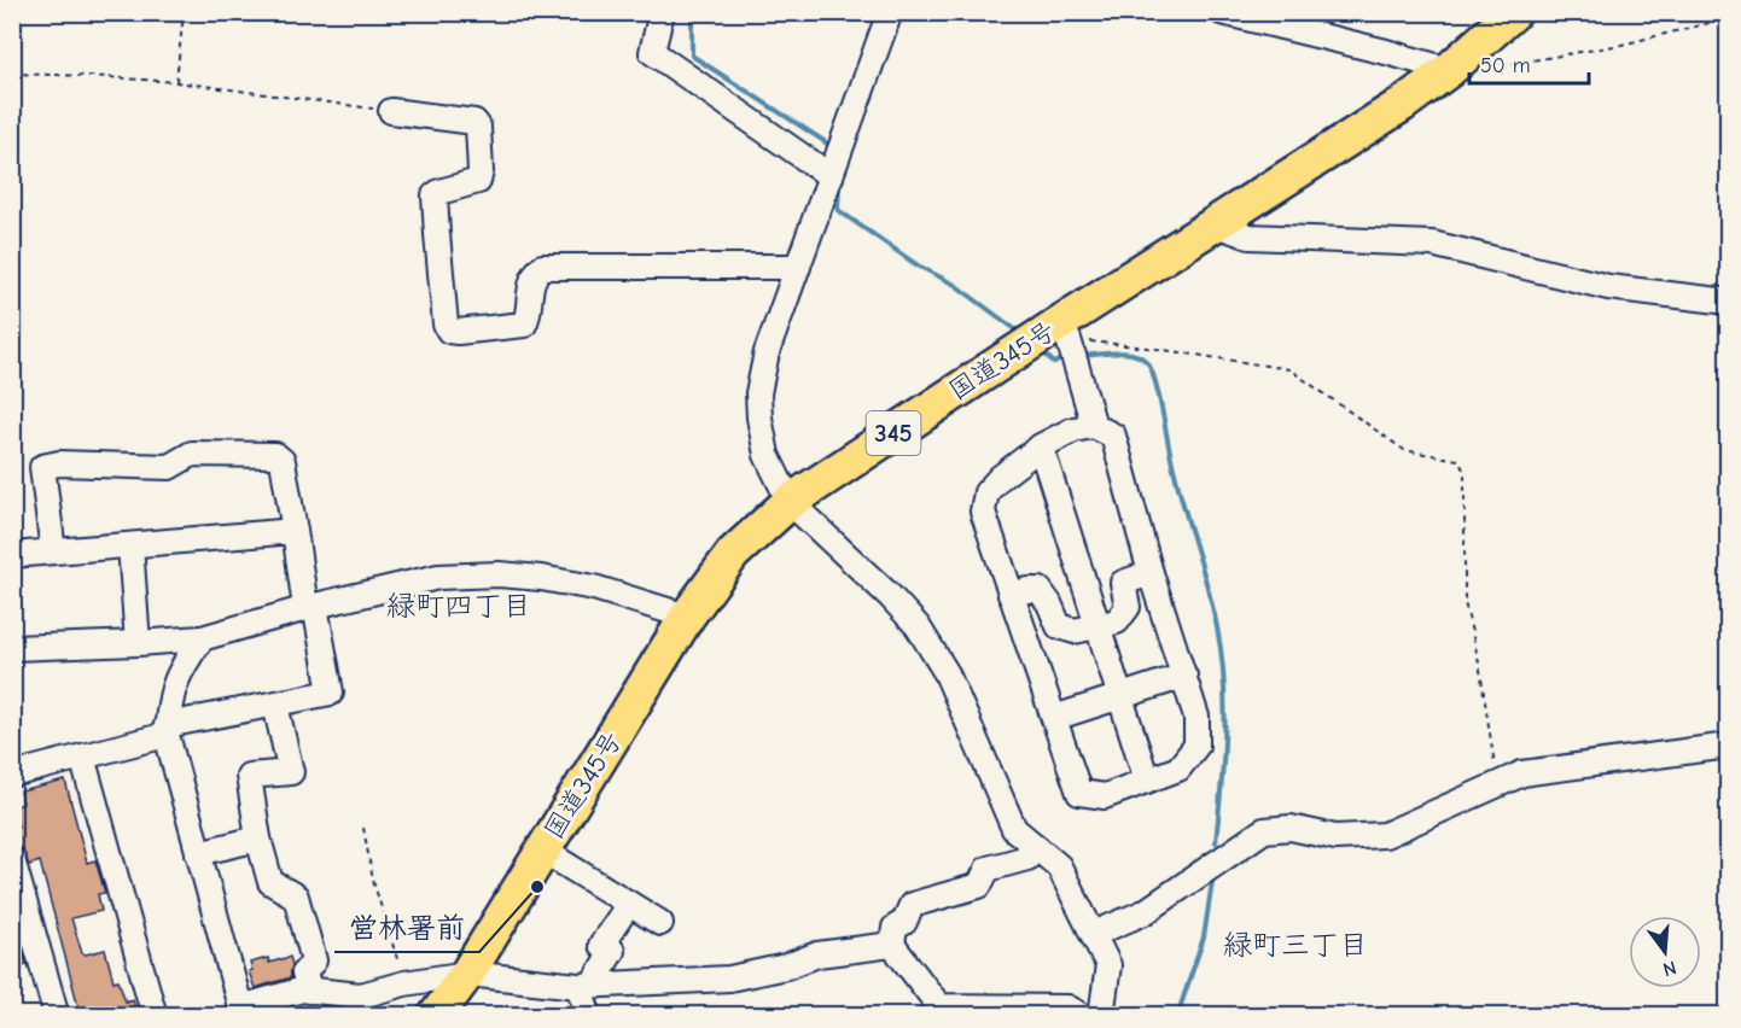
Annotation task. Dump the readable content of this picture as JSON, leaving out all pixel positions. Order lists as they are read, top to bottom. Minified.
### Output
{"streets":{"highway":["国道345号","345"]},"districts":["緑町四丁目","緑町三丁目"],"places":["営林署前"],"scale_bar":"50 m","north":"bottom"}
